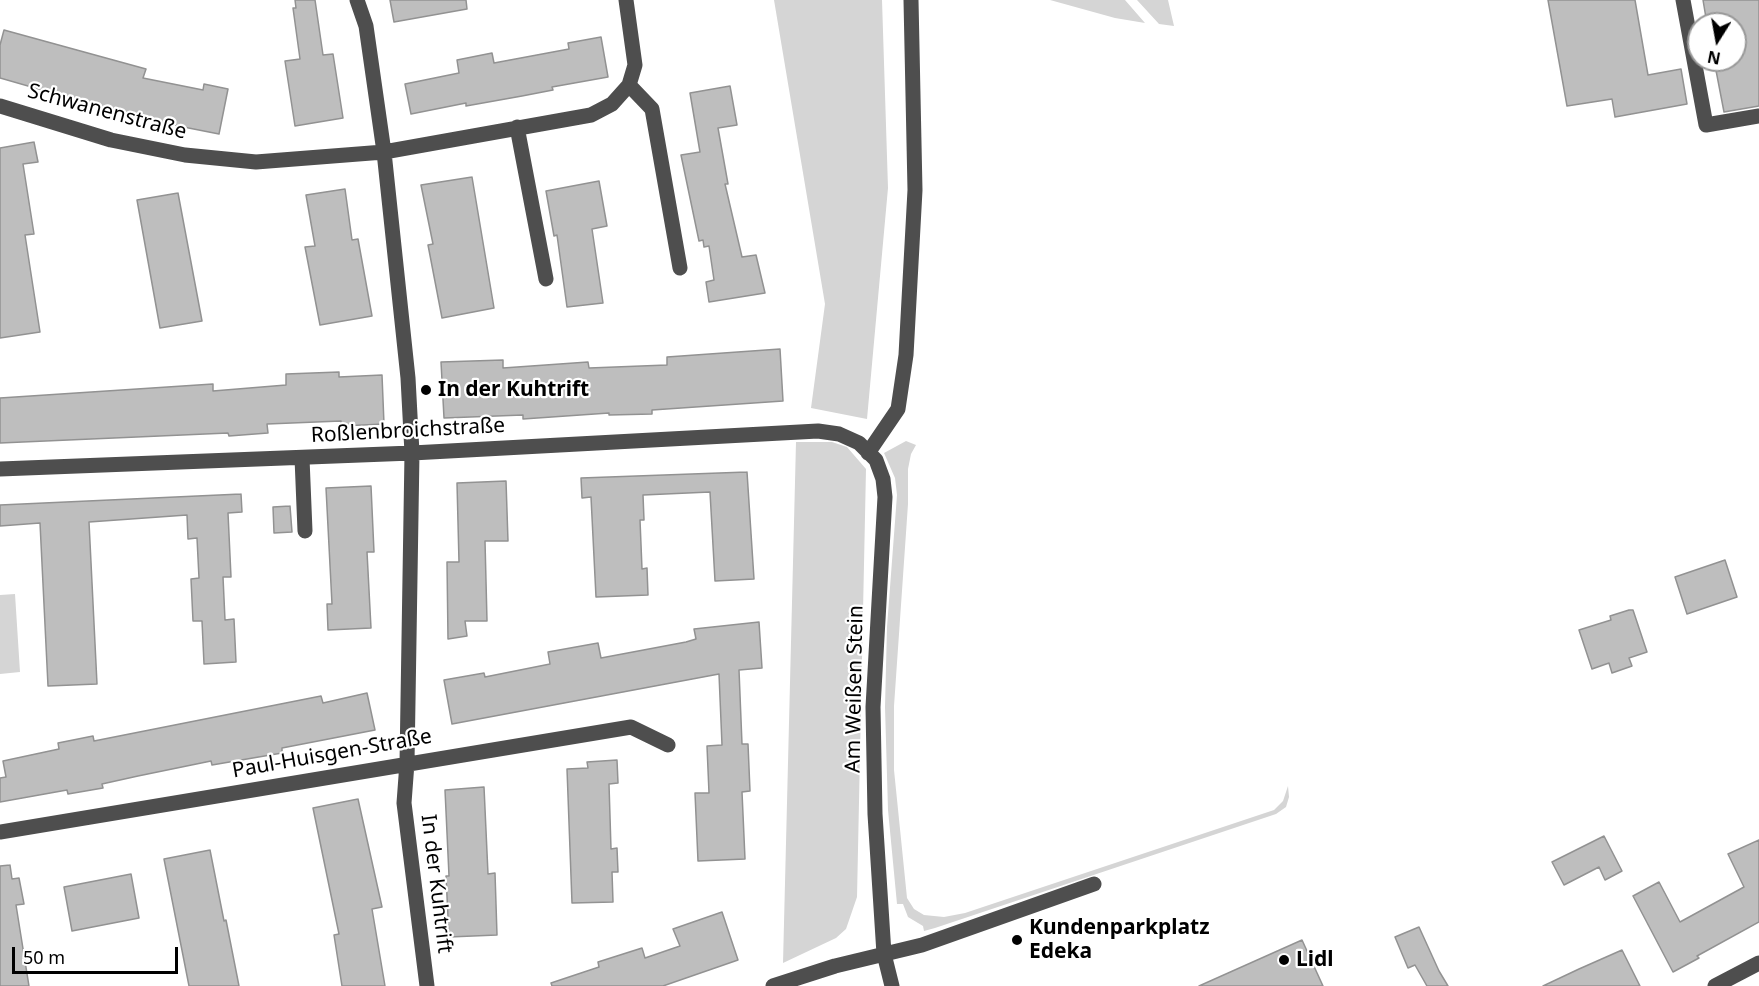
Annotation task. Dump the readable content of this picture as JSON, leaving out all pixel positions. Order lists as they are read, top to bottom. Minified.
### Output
{"streets":{"street":["Schwanenstraße","Roßlenbroichstraße","Am Weißen Stein","Paul-Huisgen-Straße","In der Kuhtrift"]},"crossings":[["Schwanenstraße","In der Kuhtrift"],["Roßlenbroichstraße","Am Weißen Stein"],["Roßlenbroichstraße","In der Kuhtrift"],["Paul-Huisgen-Straße","In der Kuhtrift"]],"places":["In der Kuhtrift","Kundenparkplatz Edeka","Lidl"],"scale_bar":"50 m","north":"bottom"}
